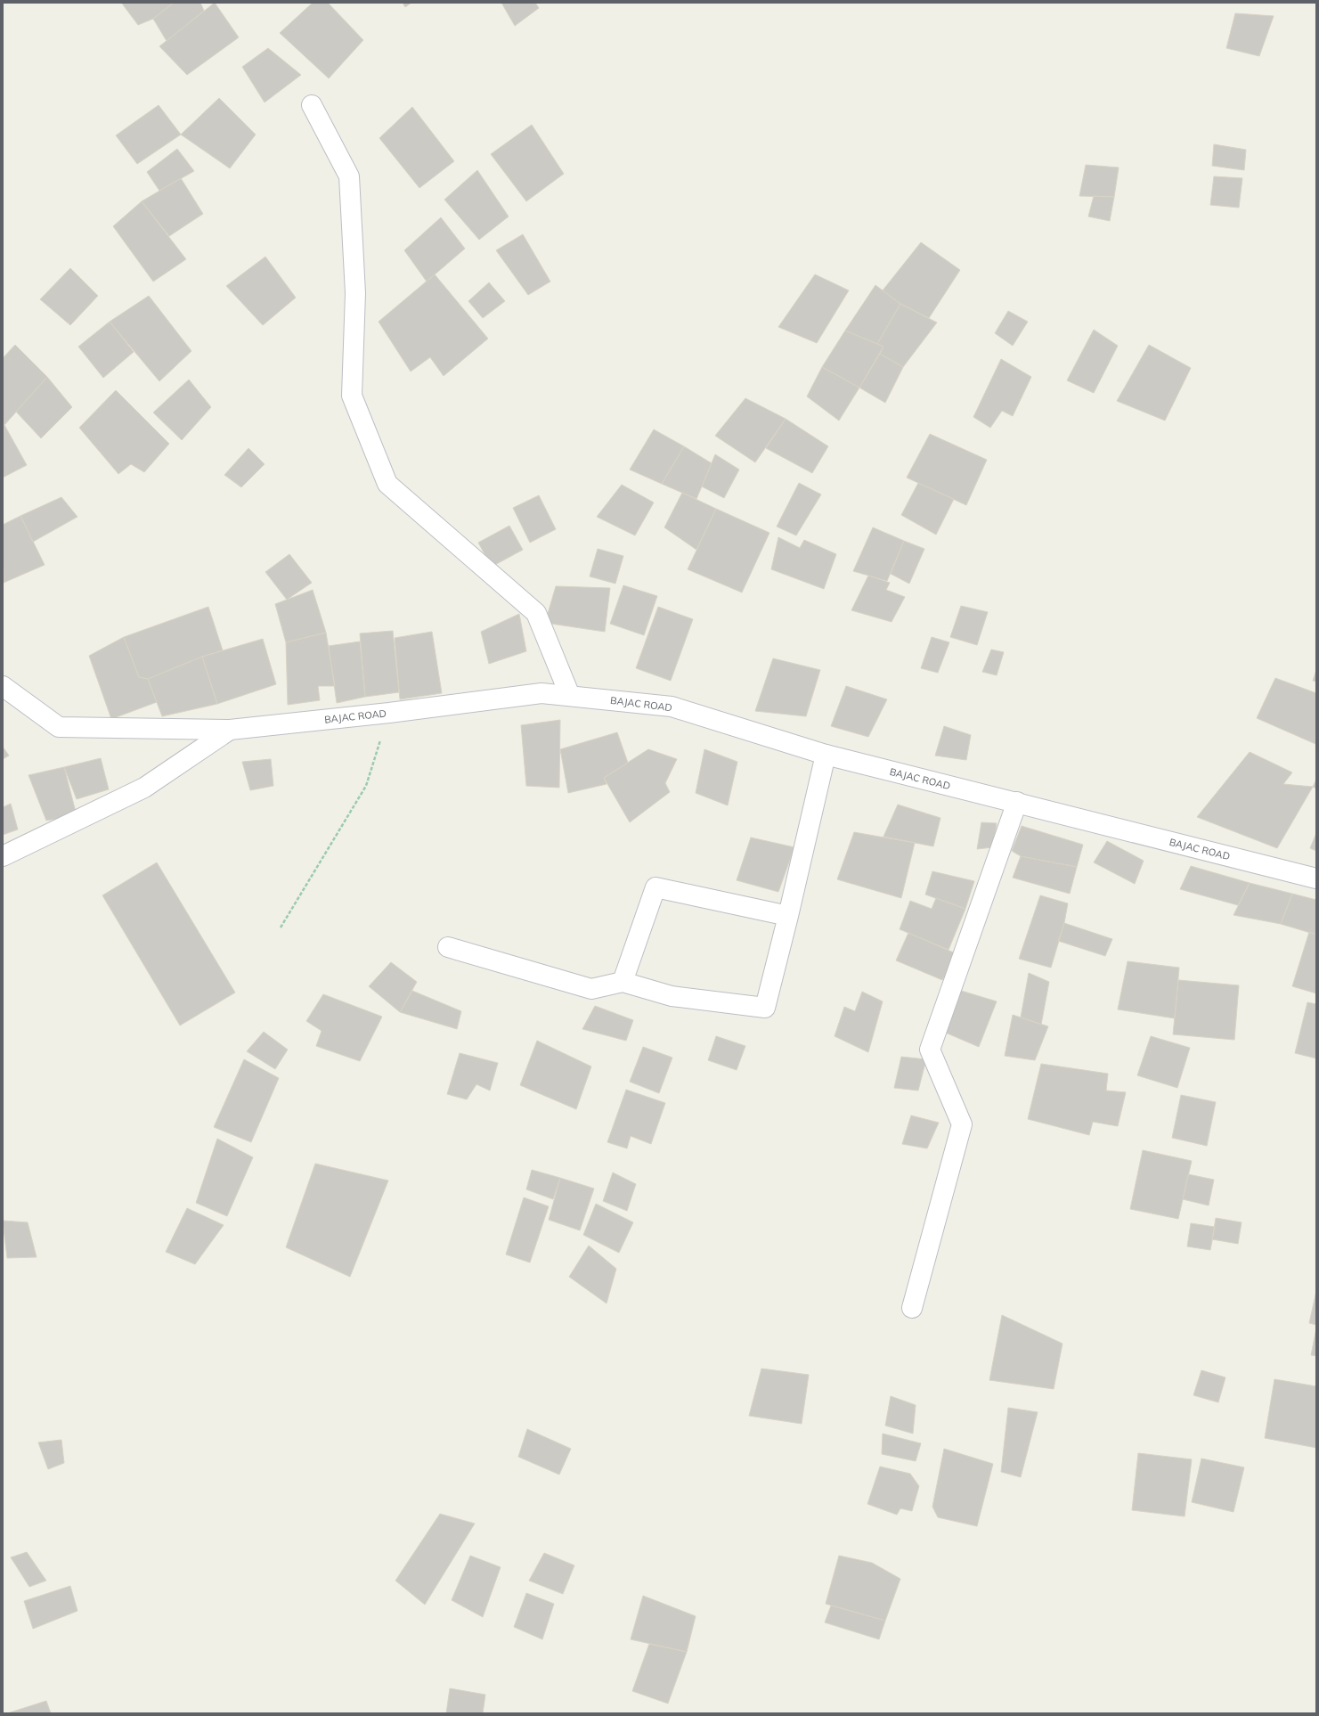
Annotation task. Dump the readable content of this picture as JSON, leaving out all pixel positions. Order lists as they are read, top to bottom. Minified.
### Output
{"streets":{"street":["BAJAC ROAD"]}}
